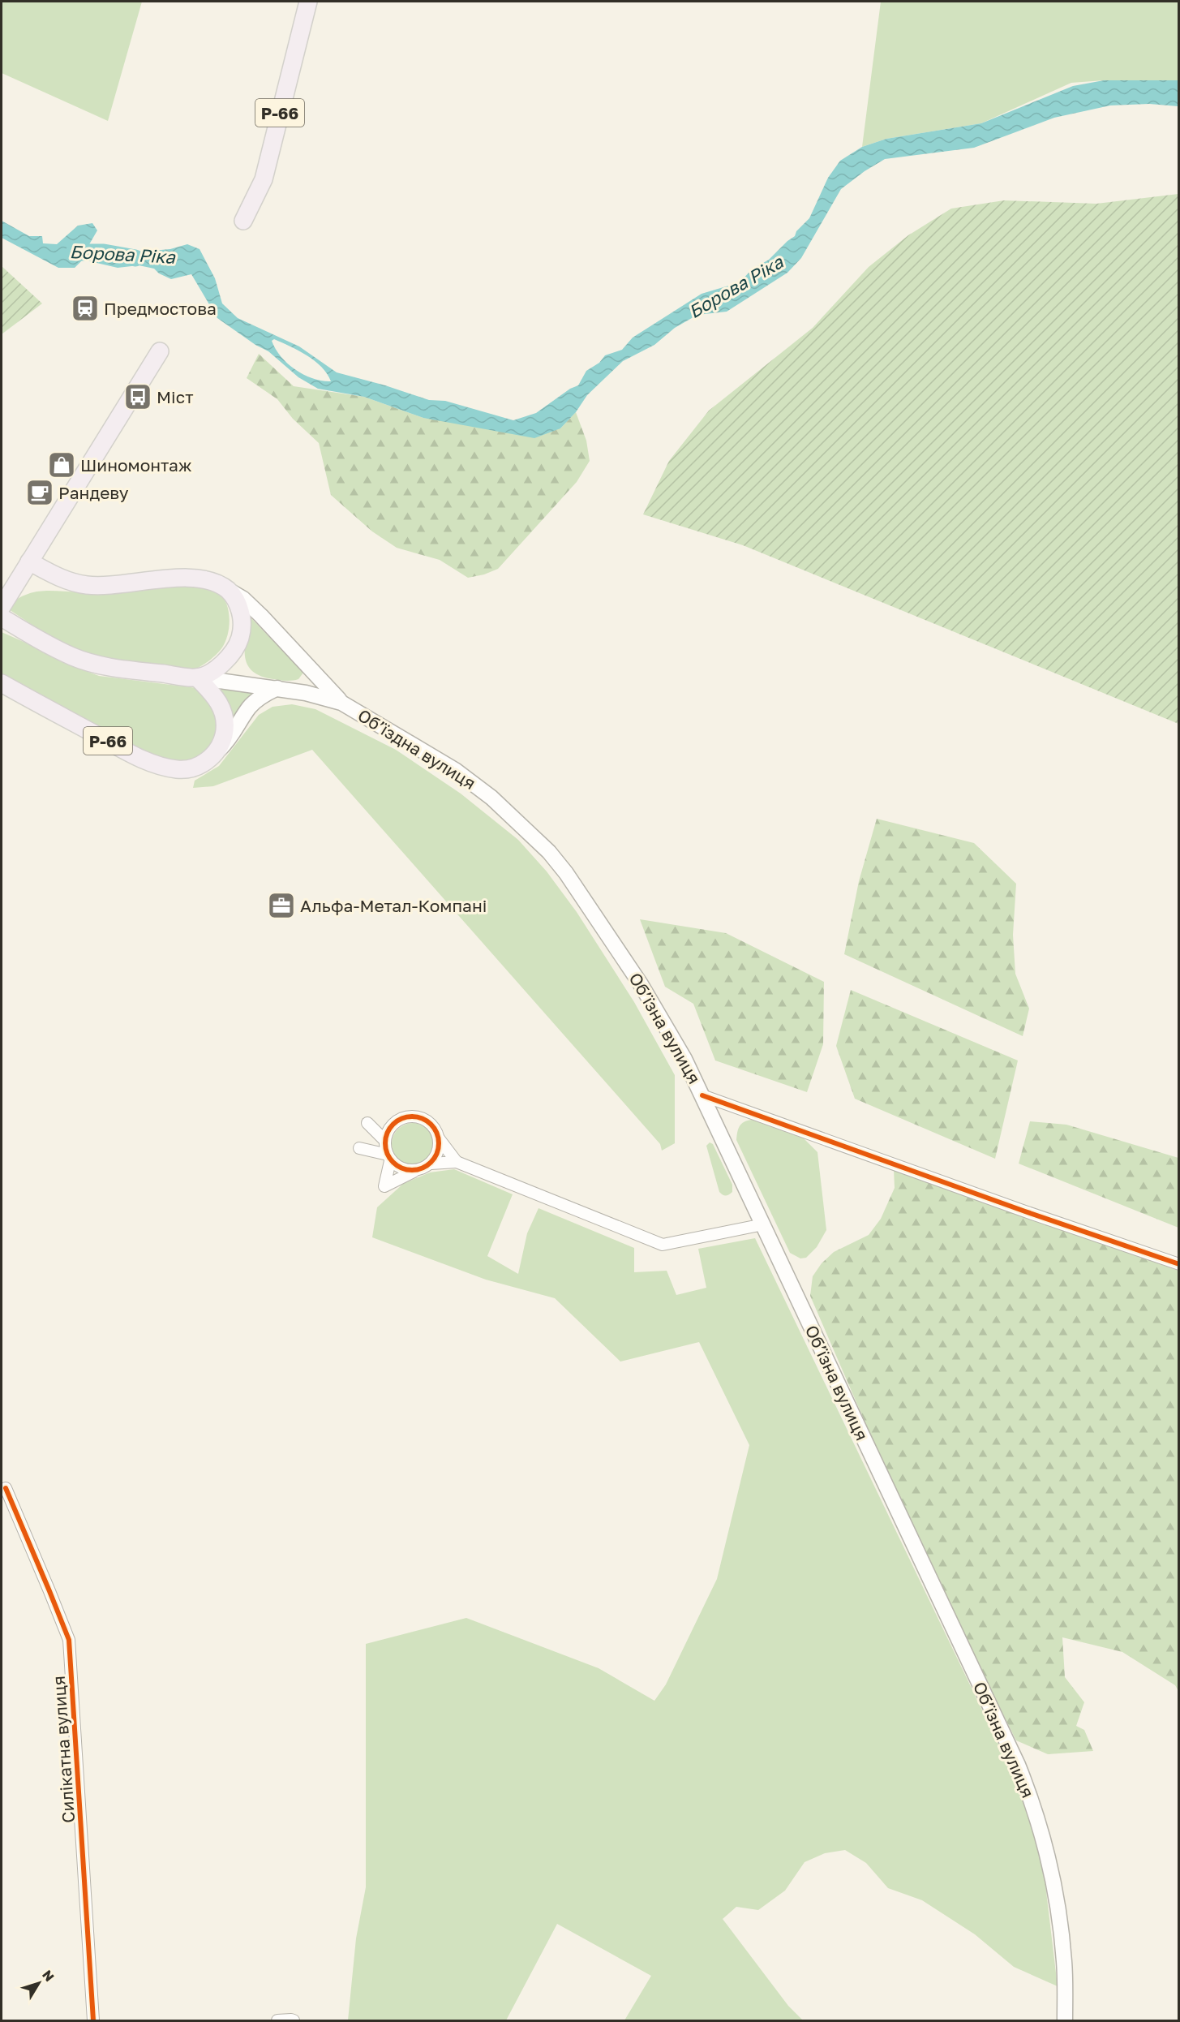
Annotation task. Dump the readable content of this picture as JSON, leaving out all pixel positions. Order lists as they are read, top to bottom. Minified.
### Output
{"streets":{"main road":["Р-66","Об’їздна вулиця","Об’їзна вулиця"],"street":["Силікатна вулиця"]},"crossings":[["Об’їздна вулиця","Об’їзна вулиця"]],"water":["Борова Ріка"],"places":{"station":["Предмостова"],"bus stop":["Міст"],"shop":["Шиномонтаж"],"cafe":["Рандеву"],"office":["Альфа-Метал-Компані"]},"north":"top right"}
